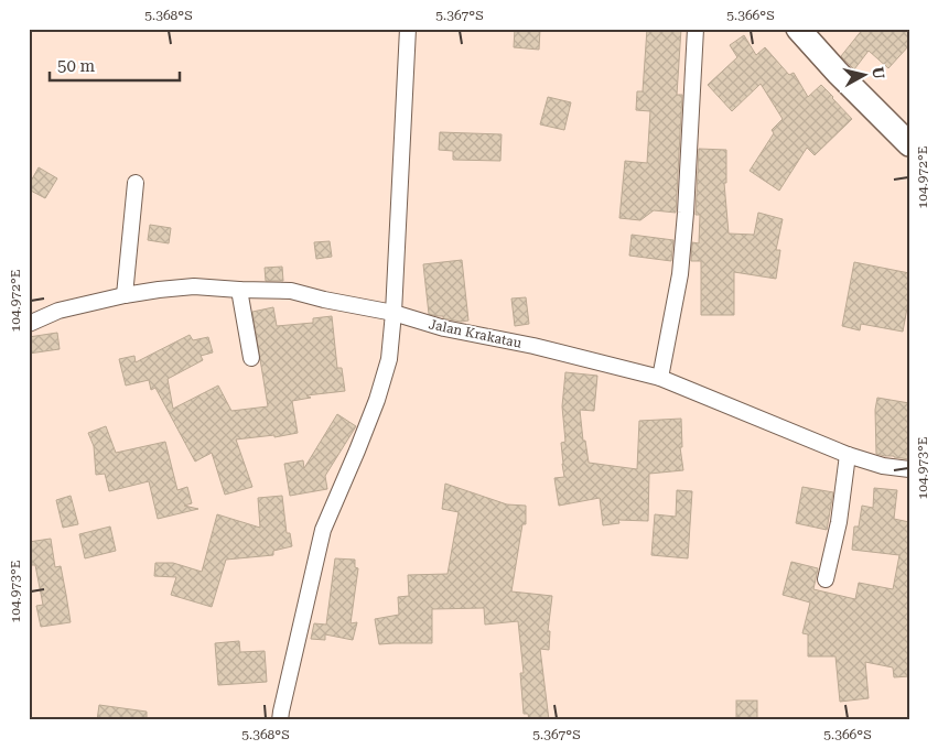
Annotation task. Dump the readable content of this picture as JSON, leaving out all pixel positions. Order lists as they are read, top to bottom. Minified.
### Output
{"streets":{"street":["Jalan Krakatau"]},"scale_bar":"50 m","north":"right","coordinates":["5.368°S","5.367°S","5.366°S","104.972°E","104.973°E"]}
